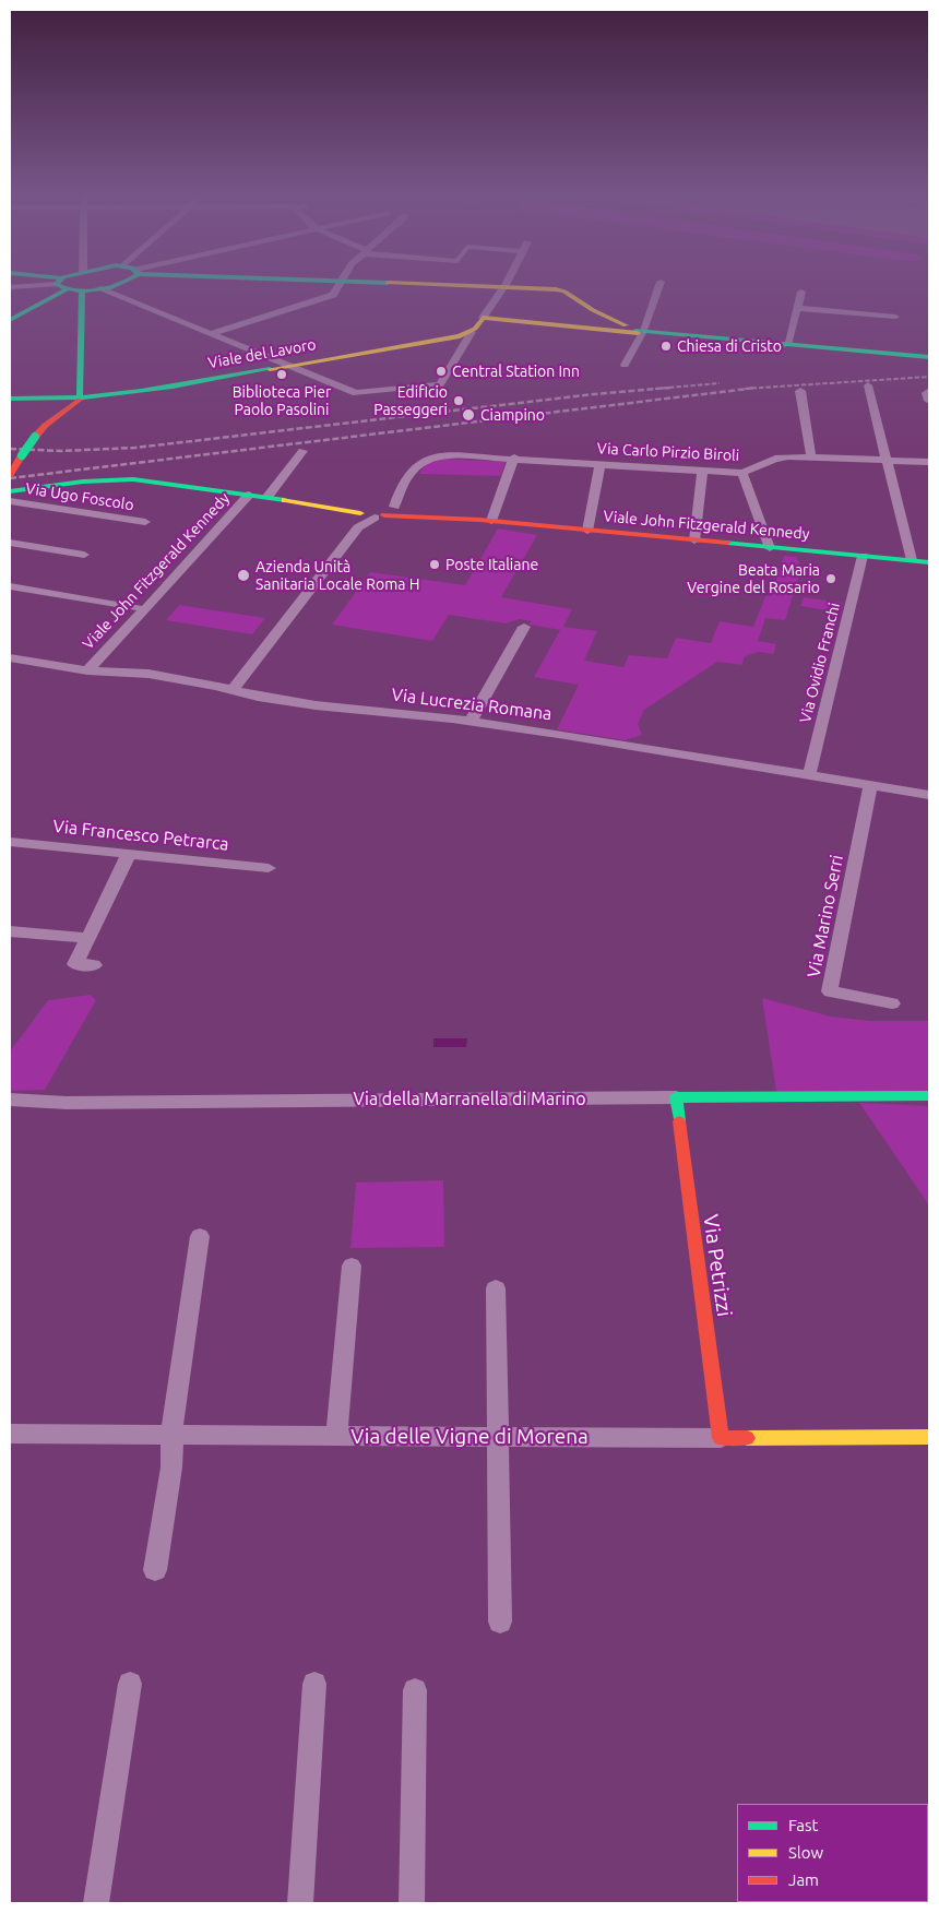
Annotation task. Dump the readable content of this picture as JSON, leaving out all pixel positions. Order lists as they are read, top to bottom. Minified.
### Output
{"streets":{"street":["Viale del Lavoro","Via Carlo Pirzio Biroli","Via Ugo Foscolo","Viale John Fitzgerald Kennedy","Via Ovidio Franchi","Via Lucrezia Romana","Via Francesco Petrarca","Via Marino Serri","Via della Marranella di Marino","Via Petrizzi","Via delle Vigne di Morena"]},"crossings":[["Via Carlo Pirzio Biroli","Viale John Fitzgerald Kennedy"],["Viale John Fitzgerald Kennedy","Via Ovidio Franchi"],["Viale John Fitzgerald Kennedy","Via Lucrezia Romana"],["Via Ovidio Franchi","Via Lucrezia Romana"],["Via Lucrezia Romana","Via Marino Serri"],["Via della Marranella di Marino","Via Petrizzi"],["Via Petrizzi","Via delle Vigne di Morena"]],"places":["Chiesa di Cristo","Central Station Inn","Biblioteca Pier Paolo Pasolini","Edificio Passeggeri","Ciampino","Poste Italiane","Azienda Unità Sanitaria Locale Roma H","Beata Maria Vergine del Rosario"],"legend":["Fast","Slow","Jam"]}
